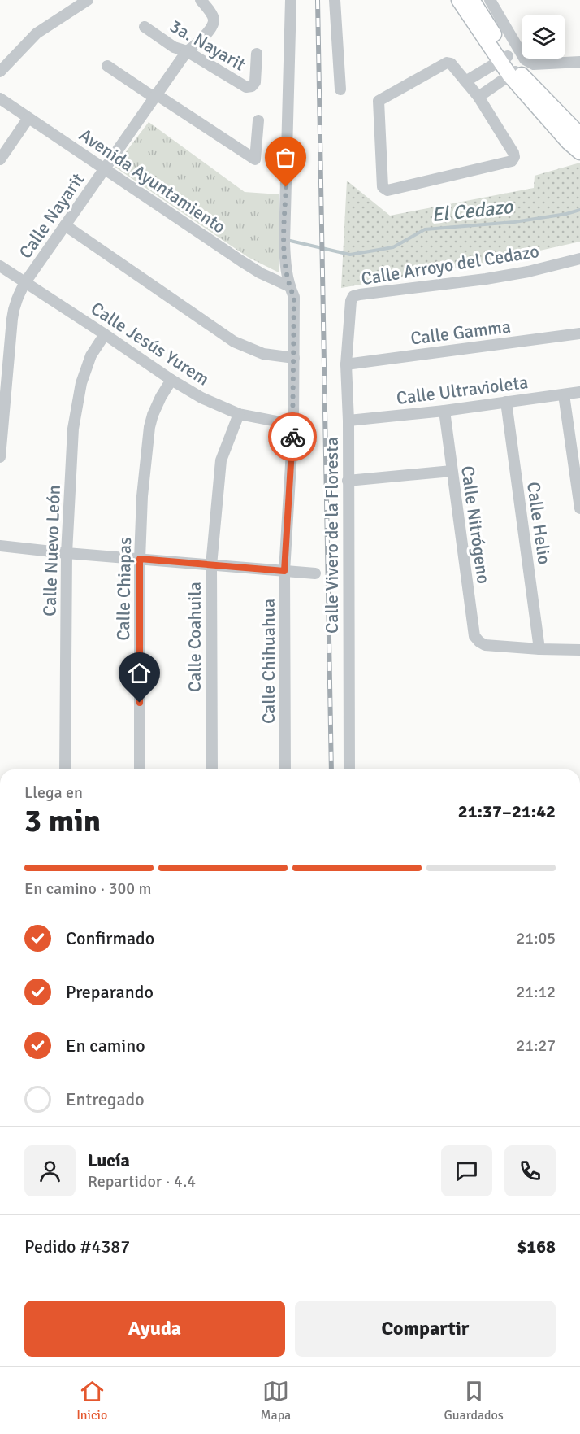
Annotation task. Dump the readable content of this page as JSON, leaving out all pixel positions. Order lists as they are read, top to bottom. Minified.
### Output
{"streets":{"street":["3a. Nayarit","Avenida Ayuntamiento","Calle Nayarit","Calle Arroyo del Cedazo","Calle Gamma","Calle Jesús Yurem","Calle Ultravioleta","Calle Helio","Calle Nitrógeno","Calle Vivero de la Floresta","Calle Nuevo León","Calle Chiapas","Calle Coahuila","Calle Chihuahua"]},"crossings":[["3a. Nayarit","Calle Nayarit"],["Avenida Ayuntamiento","Calle Nayarit"],["Avenida Ayuntamiento","Calle Chihuahua"],["Calle Nayarit","Calle Jesús Yurem"],["Calle Arroyo del Cedazo","Calle Vivero de la Floresta"],["Calle Gamma","Calle Vivero de la Floresta"],["Calle Jesús Yurem","Calle Nuevo León"],["Calle Jesús Yurem","Calle Chiapas"],["Calle Jesús Yurem","Calle Coahuila"],["Calle Jesús Yurem","Calle Chihuahua"],["Calle Ultravioleta","Calle Helio"],["Calle Ultravioleta","Calle Nitrógeno"],["Calle Ultravioleta","Calle Vivero de la Floresta"],["Calle Helio","Calle Nitrógeno"]],"water":["El Cedazo"],"page":{"heading":["3 min","Llega en","21:37–21:42"],"panel":["Lucía","Repartidor · 4.4","Pedido #4387","$168"],"bar":"En camino · 300 m","list":[["Confirmado","21:05"],["Preparando","21:12"],["En camino","21:27"],"Entregado"],"buttons":["Ayuda","Compartir"],"tabs":["Inicio","Mapa","Guardados"]}}
